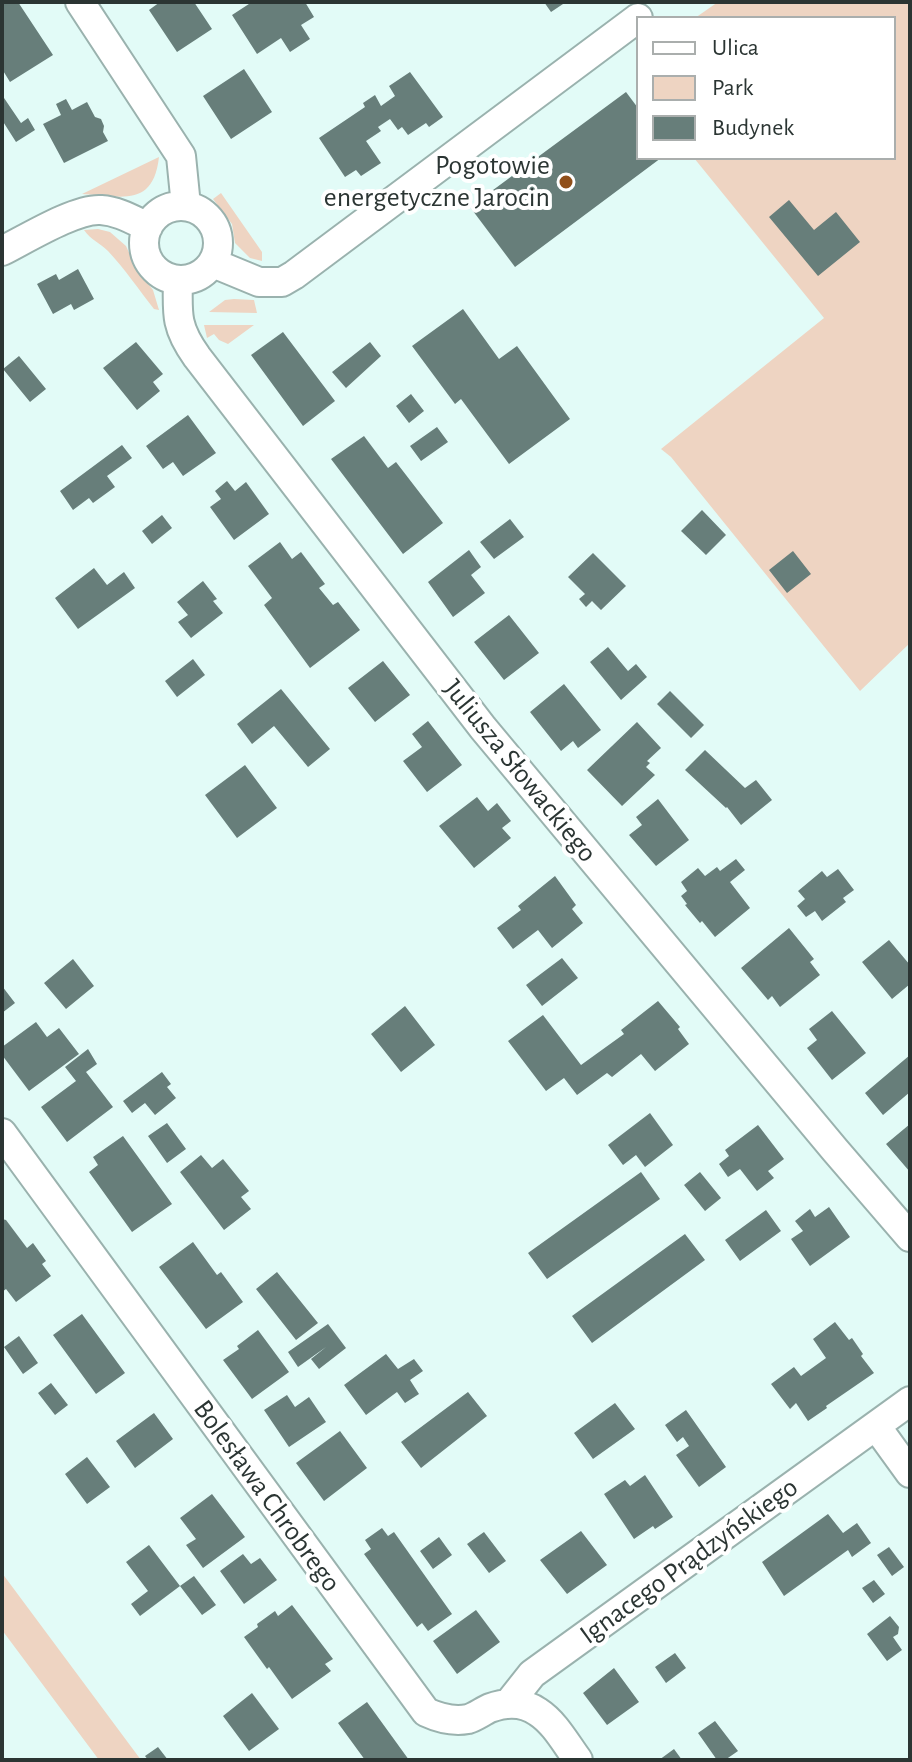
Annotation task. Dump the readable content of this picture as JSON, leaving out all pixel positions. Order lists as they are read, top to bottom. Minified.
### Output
{"streets":{"street":["Juliusza Słowackiego","Bolesława Chrobrego","Ignacego Prądzyńskiego"]},"crossings":[["Bolesława Chrobrego","Ignacego Prądzyńskiego"]],"places":["Pogotowie energetyczne Jarocin"],"legend":["Ulica","Park","Budynek"]}
